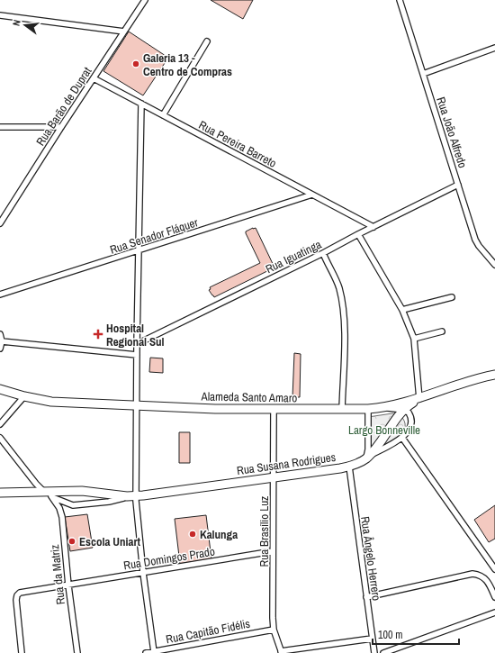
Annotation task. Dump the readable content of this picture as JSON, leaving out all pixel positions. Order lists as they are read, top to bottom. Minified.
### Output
{"streets":{"main road":["Alameda Santo Amaro","Rua Susana Rodrigues"],"street":["Rua Barão de Duprat","Rua João Alfredo","Rua Pereira Barreto","Rua Senador Fláquer","Rua Iguatinga","Rua Brasílio Luz","Rua Domingos Prado","Rua Ângelo Herrero","Rua da Matriz","Rua Capitão Fidélis"]},"crossings":[["Rua Barão de Duprat","Rua Pereira Barreto"],["Rua João Alfredo","Rua Iguatinga"],["Rua Pereira Barreto","Rua Senador Fláquer"],["Rua Pereira Barreto","Rua Iguatinga"],["Alameda Santo Amaro","Rua Susana Rodrigues"],["Alameda Santo Amaro","Rua Brasílio Luz"],["Rua Susana Rodrigues","Rua Brasílio Luz"],["Rua Susana Rodrigues","Rua Ângelo Herrero"],["Rua Susana Rodrigues","Rua da Matriz"],["Rua Brasílio Luz","Rua Domingos Prado"],["Rua Brasílio Luz","Rua Capitão Fidélis"],["Rua Domingos Prado","Rua da Matriz"]],"parks":["Largo Bonneville"],"places":{"other":["Galeria 13 - Centro de Compras","Kalunga","Escola Uniart"],"health":["Hospital Regional Sul"]},"scale_bar":"100 m","north":"left"}
